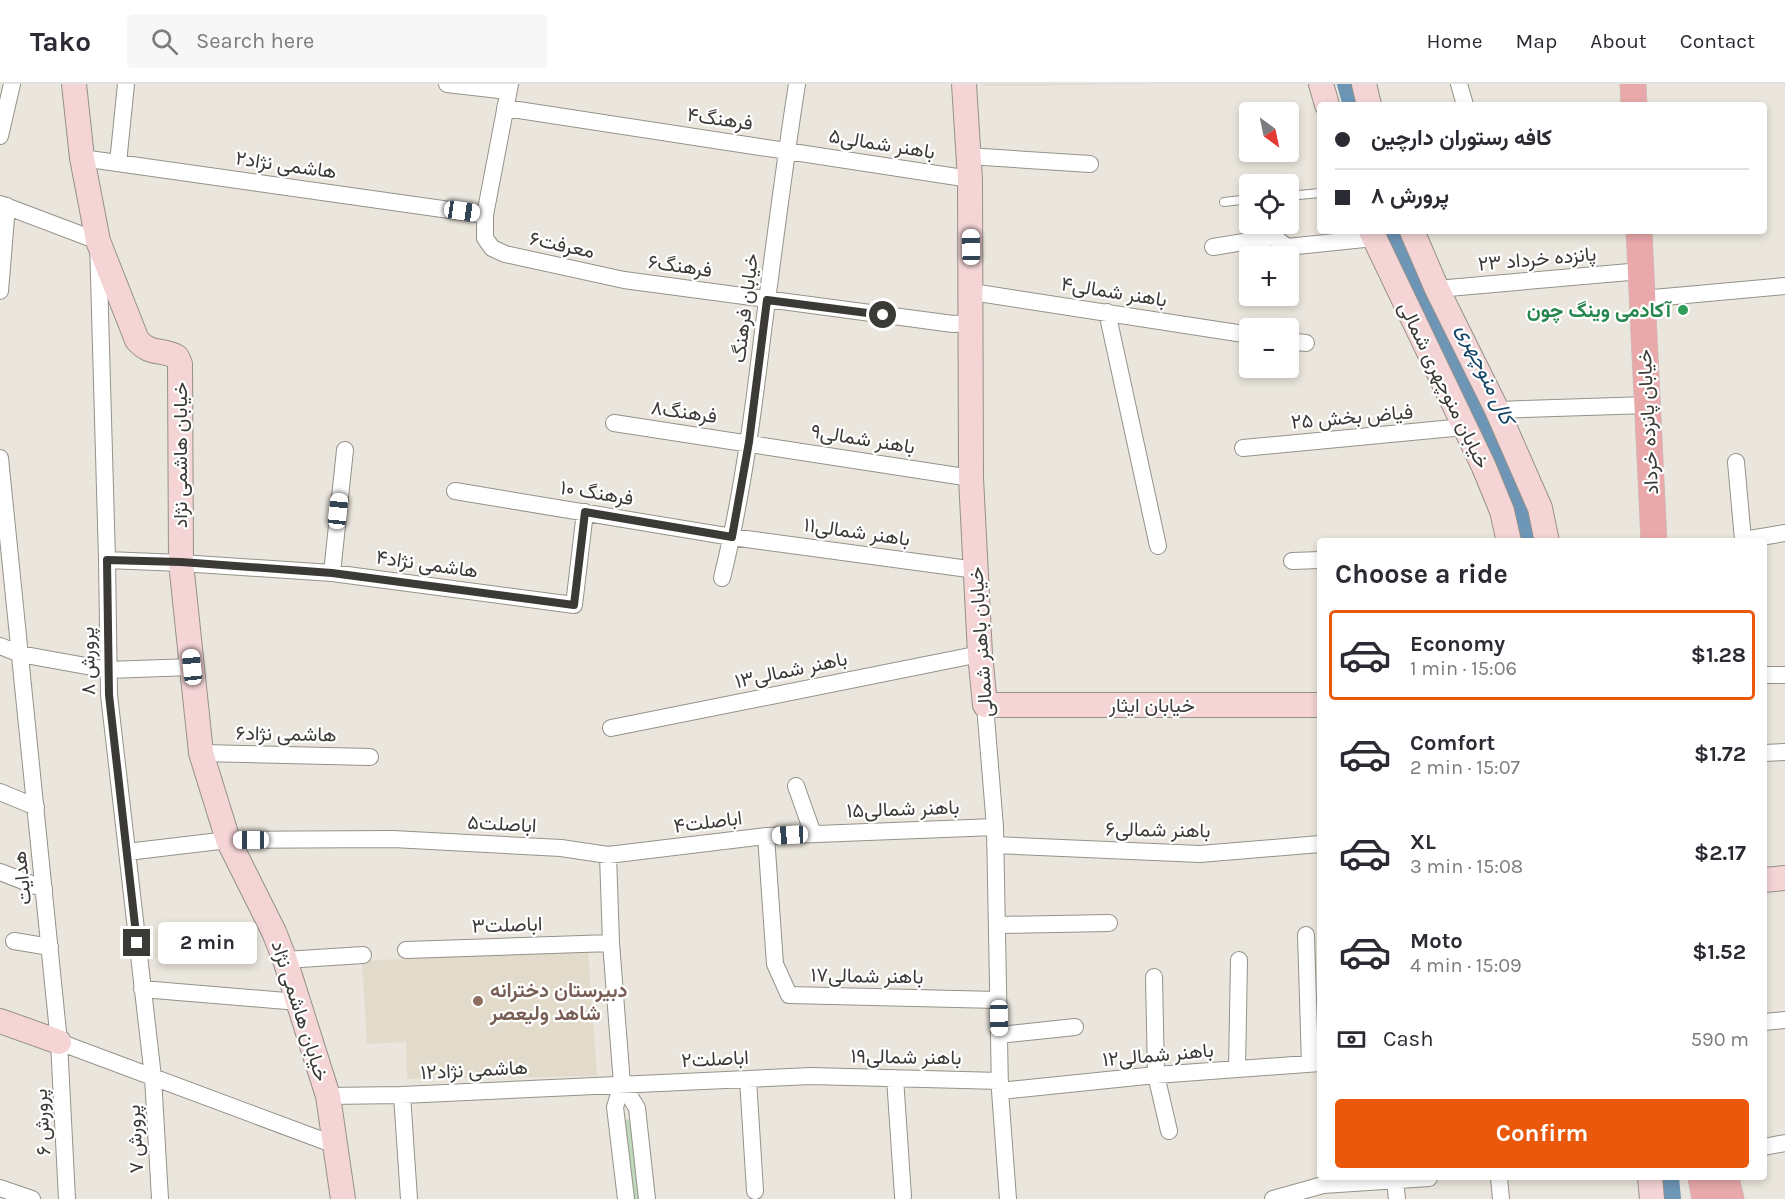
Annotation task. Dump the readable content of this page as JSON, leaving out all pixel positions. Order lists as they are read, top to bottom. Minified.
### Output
{"streets":{"main road":["خیابان پانزده خرداد"],"street":["فرهنگ۴","باهنر شمالی۵","هاشمی نژاد۲","معرفت۶","پانزده خرداد ۲۳","فرهنگ۶","باهنر شمالی۴","خیابان فرهنگ","خیابان منوچهری شمالی","فرهنگ۸","فیاض بخش ۲۵","باهنر شمالی۹","خیابان هاشمی نژاد","فرهنگ ۱۰","باهنر شمالی۱۱","هاشمی نژاد۴","خیابان باهنر شمالی","پرورش ۸","باهنر شمالی۱۳","خیابان ایثار","هاشمی نژاد۶","باهنر شمالی۱۵","اباصلت۴","اباصلت۵","باهنر شمالی۶","هدایت","اباصلت۳","باهنر شمالی۱۷","باهنر شمالی۱۲","باهنر شمالی۱۹","اباصلت۲","هاشمی نژاد۱۲","پرورش ۶","پرورش ۷"]},"crossings":[["فرهنگ۴","باهنر شمالی۵"],["فرهنگ۴","خیابان فرهنگ"],["باهنر شمالی۵","خیابان فرهنگ"],["باهنر شمالی۵","خیابان باهنر شمالی"],["هاشمی نژاد۲","معرفت۶"],["هاشمی نژاد۲","خیابان هاشمی نژاد"],["معرفت۶","فرهنگ۶"],["پانزده خرداد ۲۳","خیابان منوچهری شمالی"],["پانزده خرداد ۲۳","خیابان پانزده خرداد"],["فرهنگ۶","خیابان فرهنگ"],["فرهنگ۶","خیابان باهنر شمالی"],["باهنر شمالی۴","خیابان باهنر شمالی"],["خیابان فرهنگ","فرهنگ۸"],["خیابان فرهنگ","باهنر شمالی۹"],["خیابان فرهنگ","فرهنگ ۱۰"],["خیابان فرهنگ","باهنر شمالی۱۱"],["خیابان منوچهری شمالی","فیاض بخش ۲۵"],["فرهنگ۸","باهنر شمالی۹"],["باهنر شمالی۹","خیابان باهنر شمالی"],["خیابان هاشمی نژاد","هاشمی نژاد۴"],["خیابان هاشمی نژاد","پرورش ۸"],["خیابان هاشمی نژاد","هاشمی نژاد۶"],["خیابان هاشمی نژاد","اباصلت۵"],["خیابان هاشمی نژاد","هاشمی نژاد۱۲"],["فرهنگ ۱۰","باهنر شمالی۱۱"],["فرهنگ ۱۰","هاشمی نژاد۴"],["باهنر شمالی۱۱","خیابان باهنر شمالی"],["هاشمی نژاد۴","پرورش ۸"],["خیابان باهنر شمالی","باهنر شمالی۱۳"],["خیابان باهنر شمالی","خیابان ایثار"],["خیابان باهنر شمالی","باهنر شمالی۱۵"],["خیابان باهنر شمالی","باهنر شمالی۶"],["خیابان باهنر شمالی","باهنر شمالی۱۷"],["خیابان باهنر شمالی","باهنر شمالی۱۲"],["خیابان باهنر شمالی","باهنر شمالی۱۹"],["پرورش ۸","اباصلت۵"],["پرورش ۸","پرورش ۷"],["باهنر شمالی۱۵","اباصلت۴"],["اباصلت۴","اباصلت۵"],["اباصلت۴","باهنر شمالی۱۷"],["هدایت","پرورش ۶"],["باهنر شمالی۱۲","باهنر شمالی۱۹"],["باهنر شمالی۱۹","اباصلت۲"],["اباصلت۲","هاشمی نژاد۱۲"]],"water":["کال منوچهری"],"places":["آکادمی وینگ چون","دبیرستان دخترانه شاهد ولیعصر"],"north":"bottom right","page":{"header":"Tako","search":"Search here","nav":["Home","Map","About","Contact"],"map_buttons":["+","−"],"banner":["کافه رستوران دارچین","پرورش ۸"],"heading":"Choose a ride","list":[{"name":"Economy","note":"1 min · 15:06","value":"$1.28"},{"name":"Comfort","note":"2 min · 15:07","value":"$1.72"},{"name":"XL","note":"3 min · 15:08","value":"$2.17"},{"name":"Moto","note":"4 min · 15:09","value":"$1.52"}],"bubble":"2 min","pay":["Cash","590 m"],"buttons":"Confirm"}}
